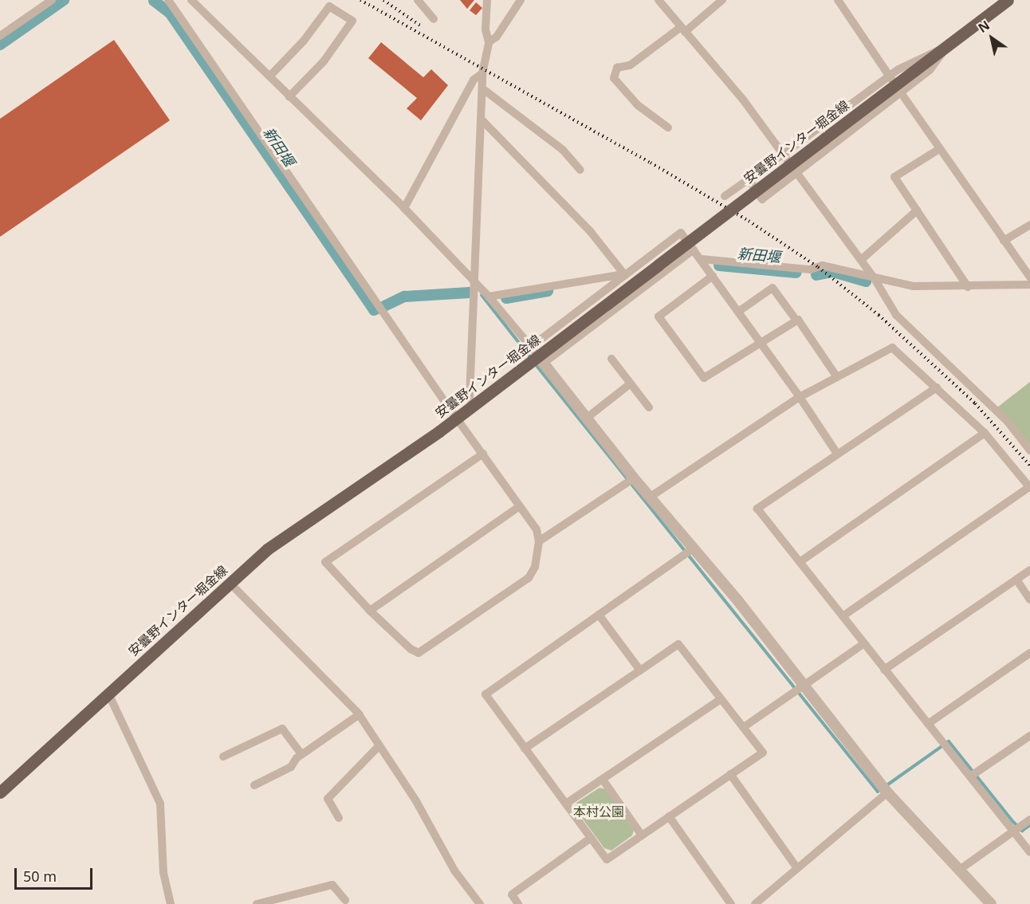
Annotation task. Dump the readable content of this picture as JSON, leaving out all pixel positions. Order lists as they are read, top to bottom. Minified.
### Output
{"streets":{"main road":["安曇野インター堀金線"]},"water":["新田堰"],"parks":["本村公園"],"scale_bar":"50 m","north":"top left"}
